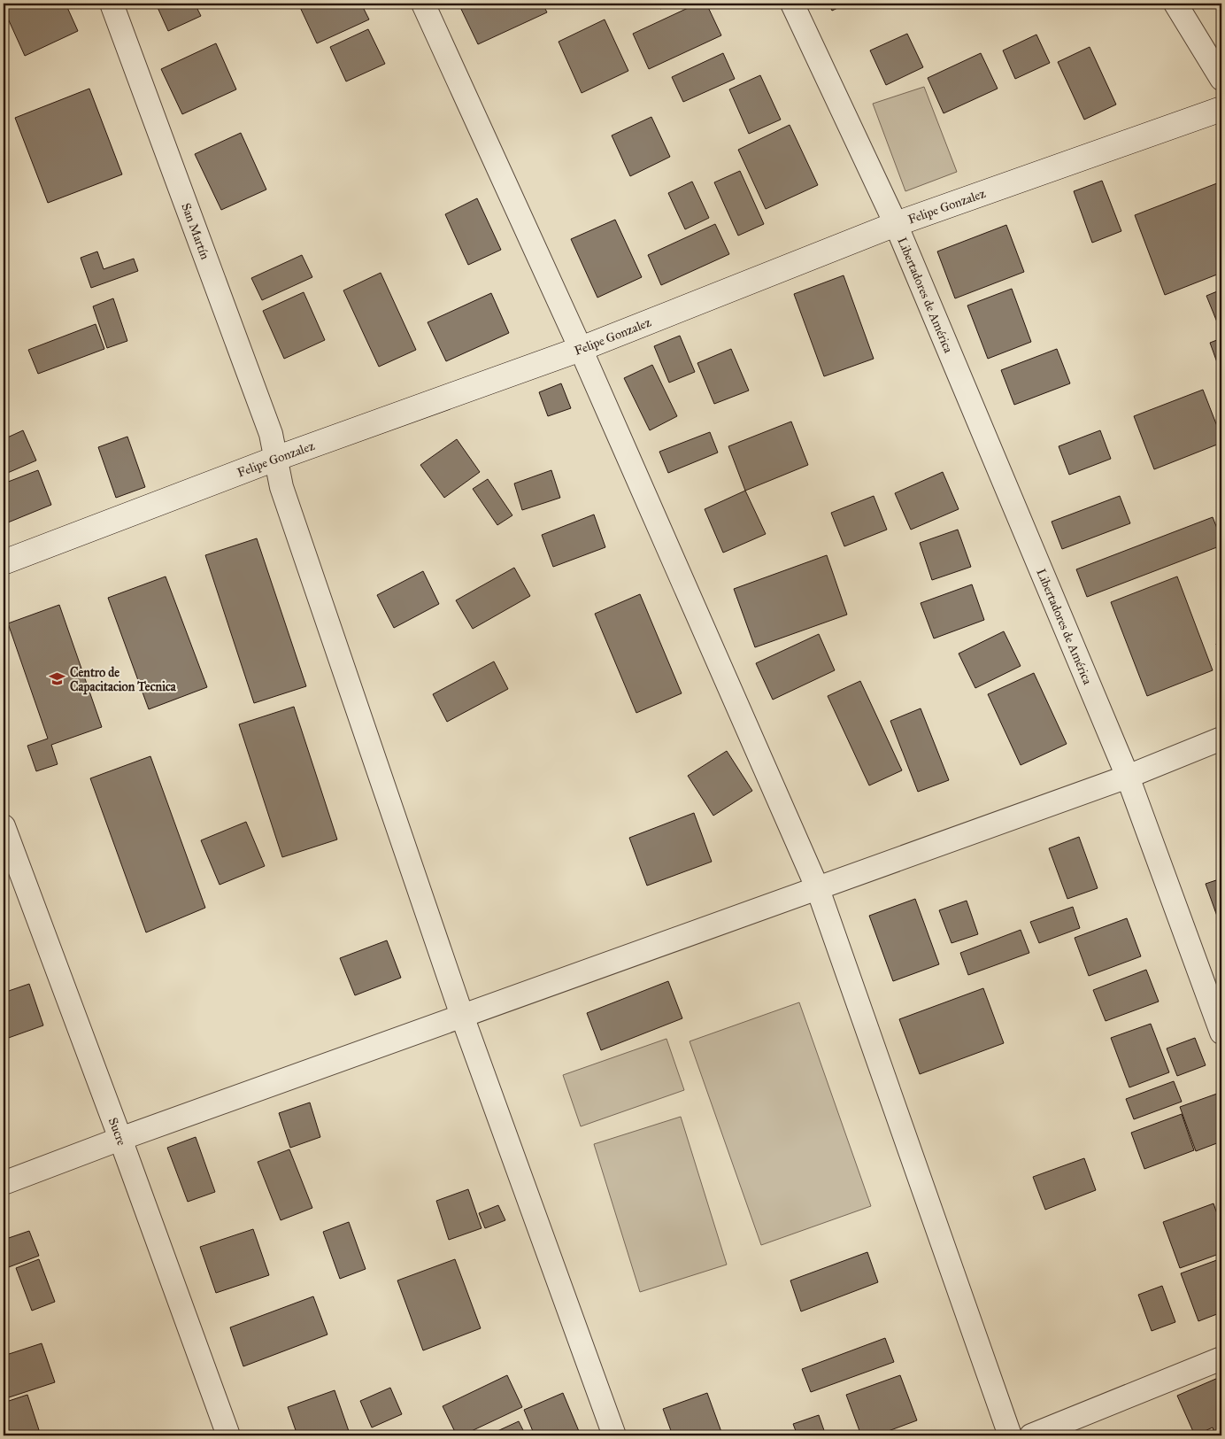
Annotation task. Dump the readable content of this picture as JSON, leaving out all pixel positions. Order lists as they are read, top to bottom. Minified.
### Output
{"streets":{"street":["Felipe Gonzalez","San Martín","Libertadores de América","Sucre"]},"crossings":[["Felipe Gonzalez","San Martín"],["Felipe Gonzalez","Libertadores de América"]],"places":{"school or university":["Centro de Capacitacion Tecnica"]}}
